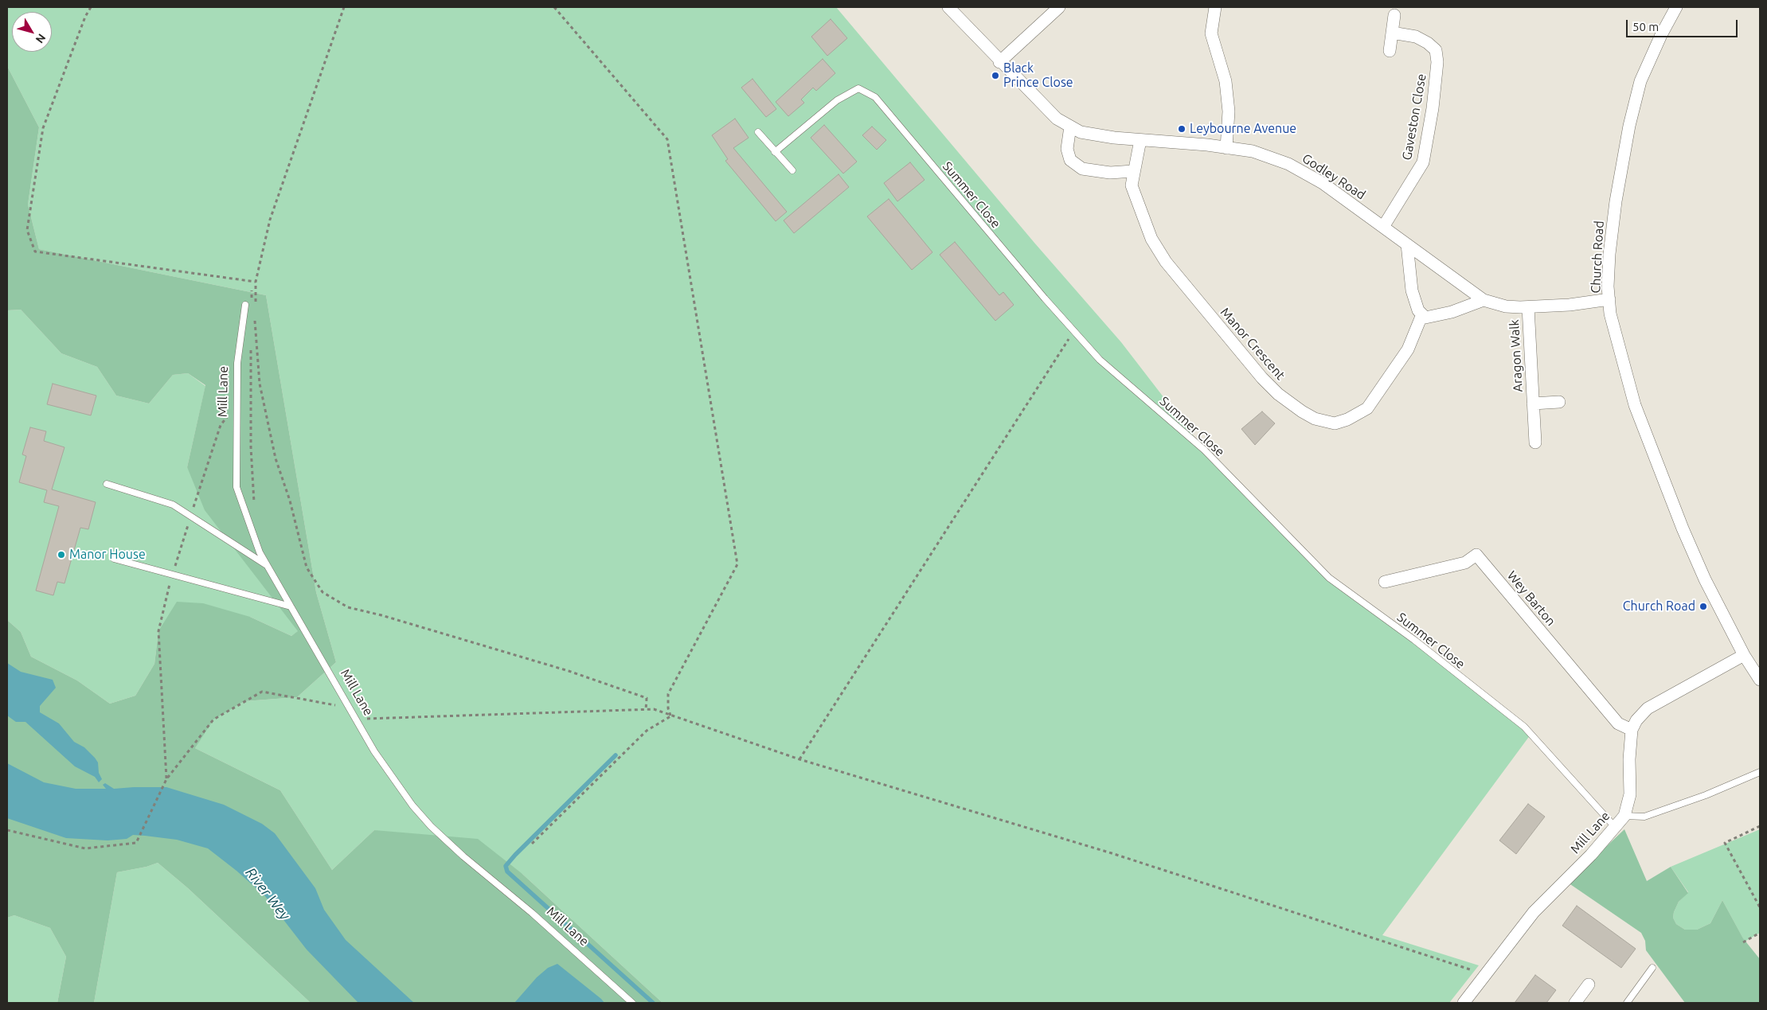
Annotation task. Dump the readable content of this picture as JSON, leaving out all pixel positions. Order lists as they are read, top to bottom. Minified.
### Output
{"streets":{"street":["Gaveston Close","Godley Road","Church Road","Manor Crescent","Aragon Walk","Mill Lane","Wey Barton"],"lane":["Summer Close"]},"crossings":[["Gaveston Close","Godley Road"],["Godley Road","Church Road"],["Godley Road","Manor Crescent"],["Godley Road","Aragon Walk"],["Summer Close","Mill Lane"],["Church Road","Mill Lane"],["Mill Lane","Wey Barton"]],"water":["River Wey"],"places":["Black Prince Close","Leybourne Avenue","Manor House","Church Road"],"scale_bar":"50 m","north":"bottom right"}
